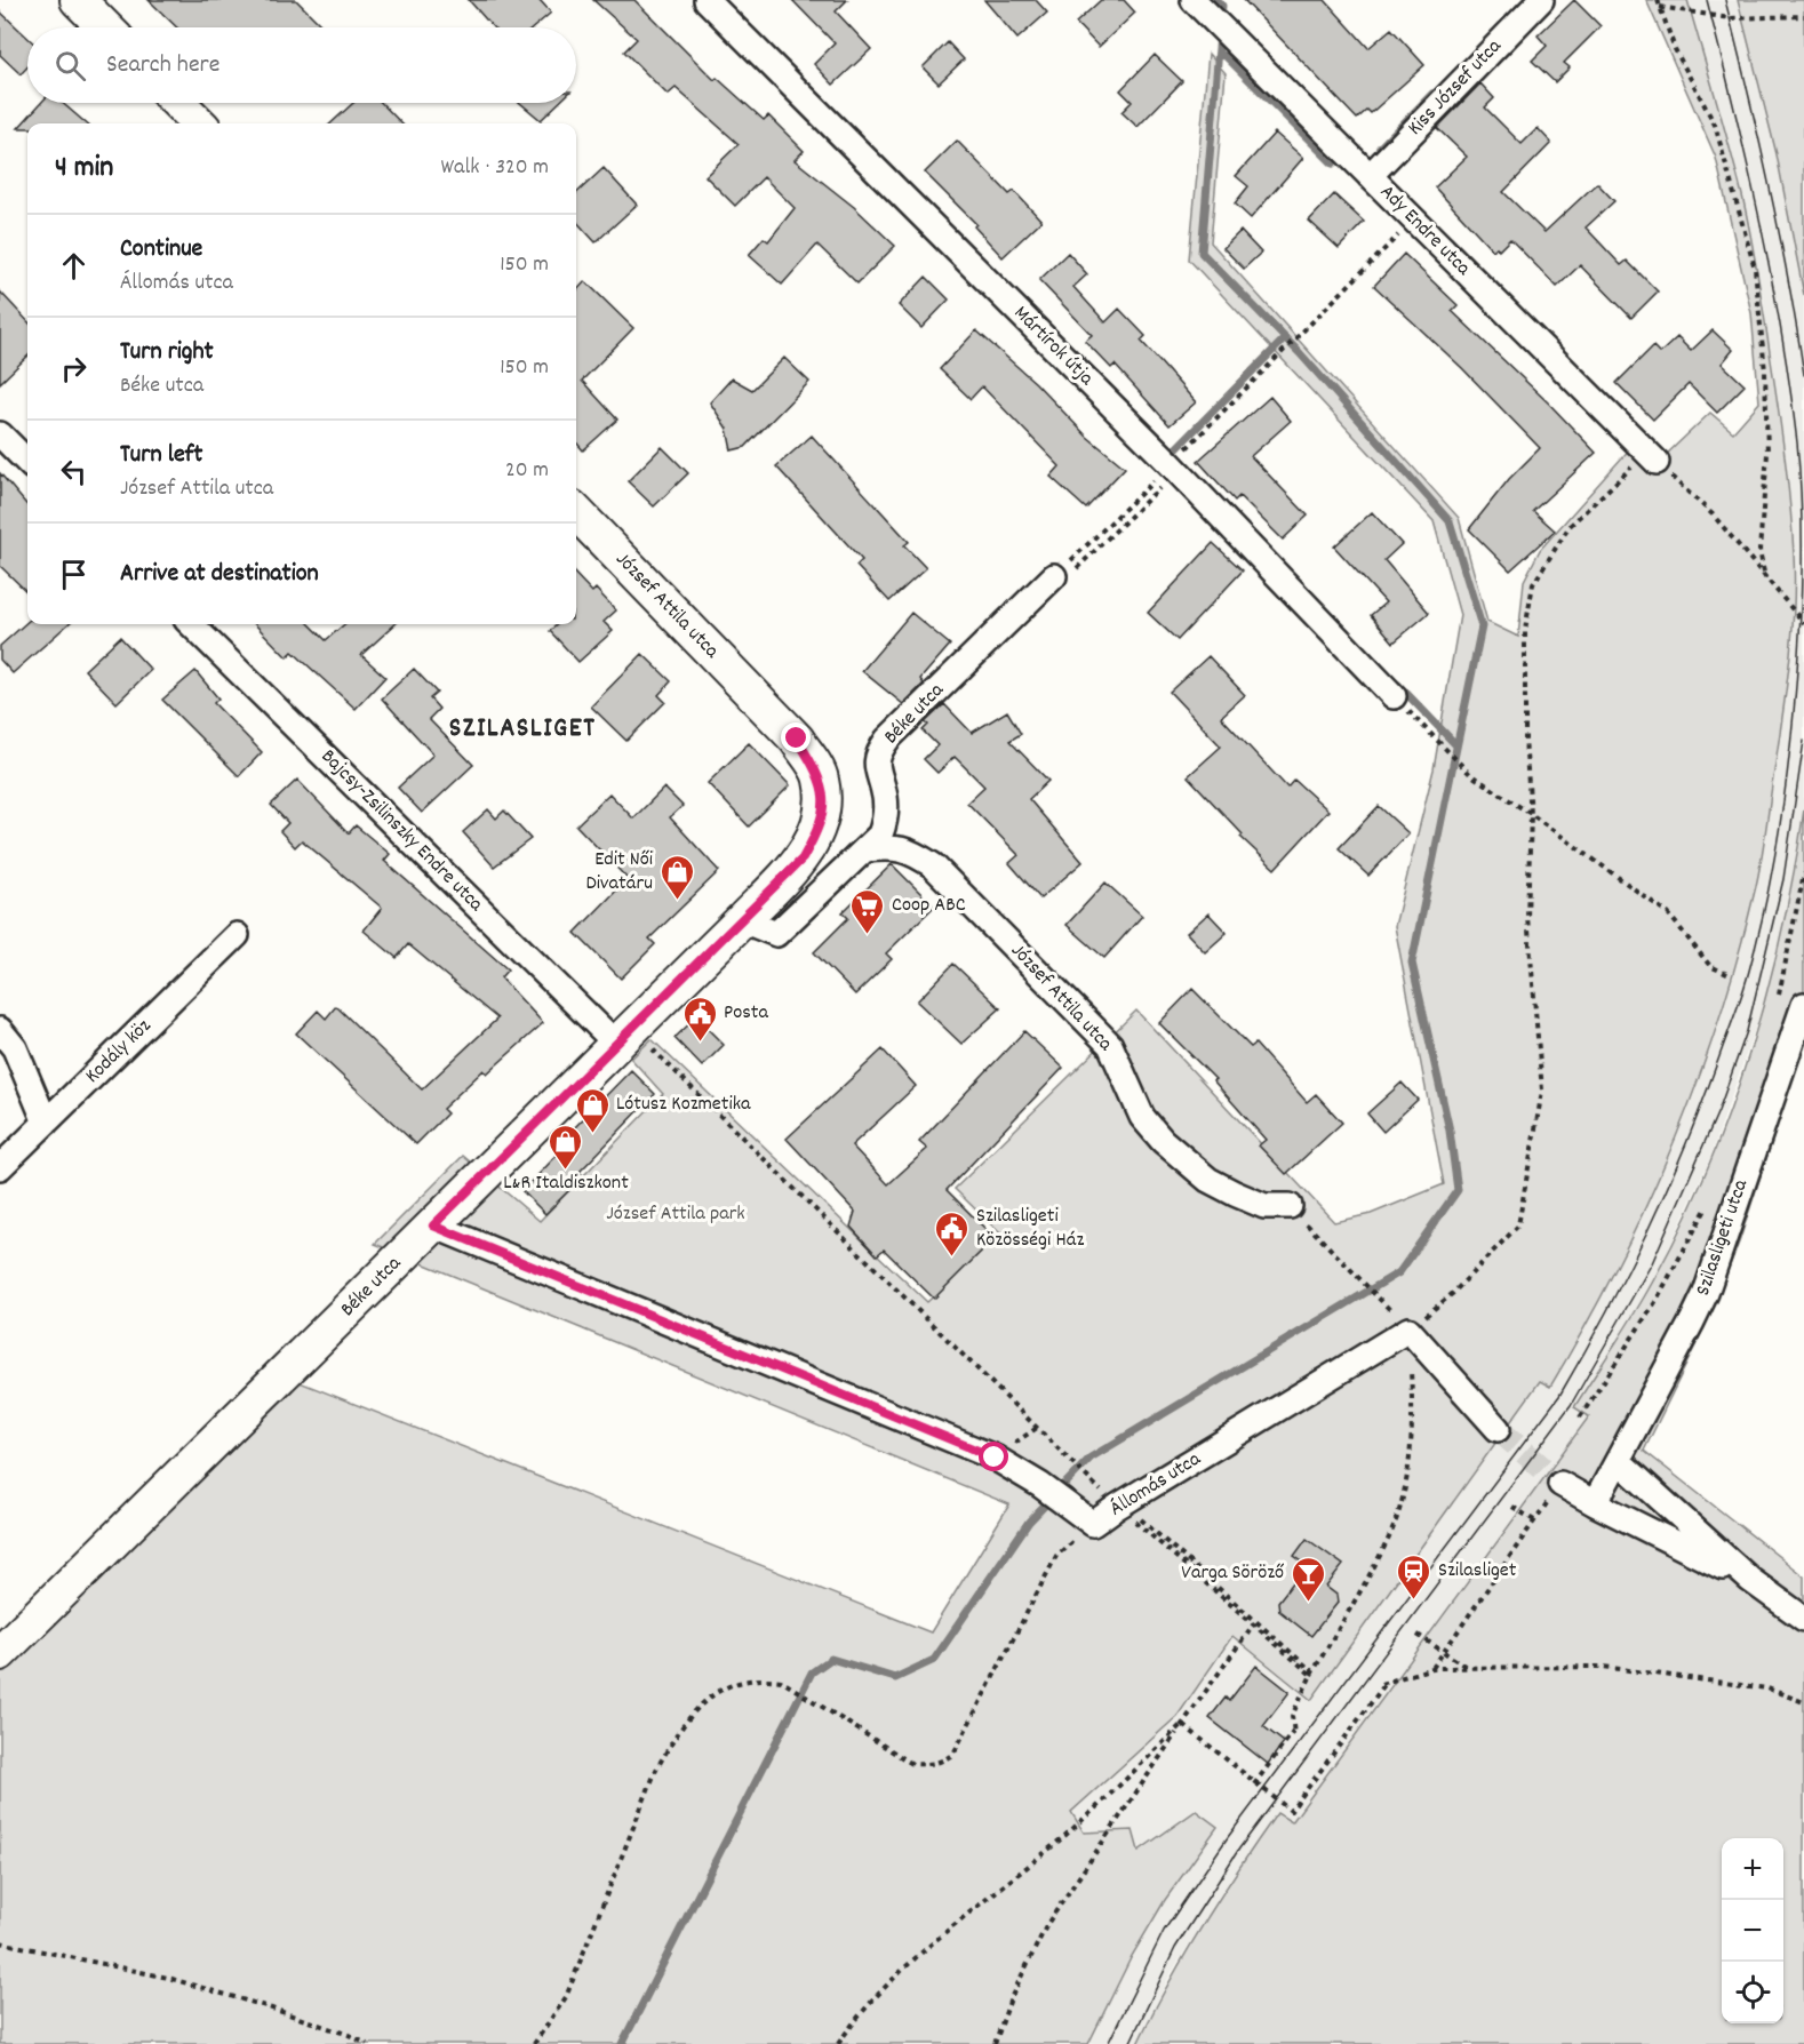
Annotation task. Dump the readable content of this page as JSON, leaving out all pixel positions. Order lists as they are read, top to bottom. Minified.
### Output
{"streets":{"street":["Kiss József utca","Ady Endre utca","Mártírok útja","József Attila utca","Béke utca","Bajcsy-Zsilinszky Endre utca","Kodály köz","Szilasligeti utca","Állomás utca"]},"crossings":[["Kiss József utca","Ady Endre utca"],["József Attila utca","Béke utca"],["Béke utca","Bajcsy-Zsilinszky Endre utca"],["Béke utca","Állomás utca"]],"districts":["SZILASLIGET"],"parks":["József Attila park"],"places":{"shop":["Edit Női Divatáru","Lótusz Kozmetika","L&R Italdiszkont"],"supermarket":["Coop ABC"],"public building":["Posta","Szilasligeti Közösségi Ház"],"station":["Szilasliget"],"bar":["Varga Söröző"]},"page":{"search":"Search here","heading":["4 min","Walk · 320 m"],"list":[["Continue","Állomás utca","150 m"],["Turn right","Béke utca","150 m"],["Turn left","József Attila utca","20 m"],"Arrive at destination"],"map_buttons":["+","−"]}}
